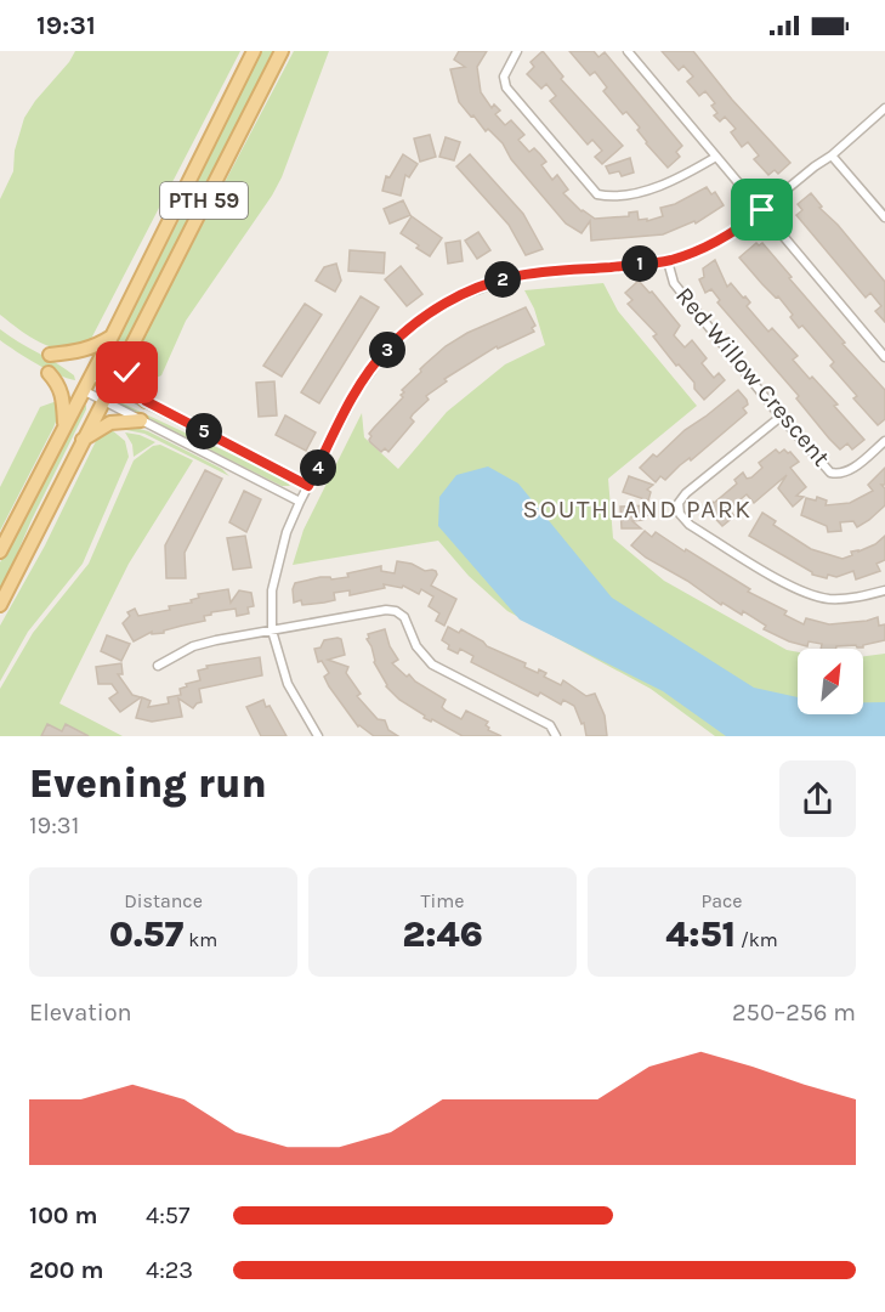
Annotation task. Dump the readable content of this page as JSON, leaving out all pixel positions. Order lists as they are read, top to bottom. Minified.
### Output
{"streets":{"main road":["PTH 59"],"street":["Red Willow Crescent"]},"districts":["SOUTHLAND PARK"],"north":"top right","page":{"status":"19:31","pins":["1","2","3","5","4"],"heading":["Evening run","19:31"],"stats":[["Distance","0.57 km"],["Time","2:46"],["Pace","4:51 /km"]],"chart":["Elevation","250–256 m"],"list":[{"name":"100 m","note":"4:57"},{"name":"200 m","note":"4:23"}]}}
